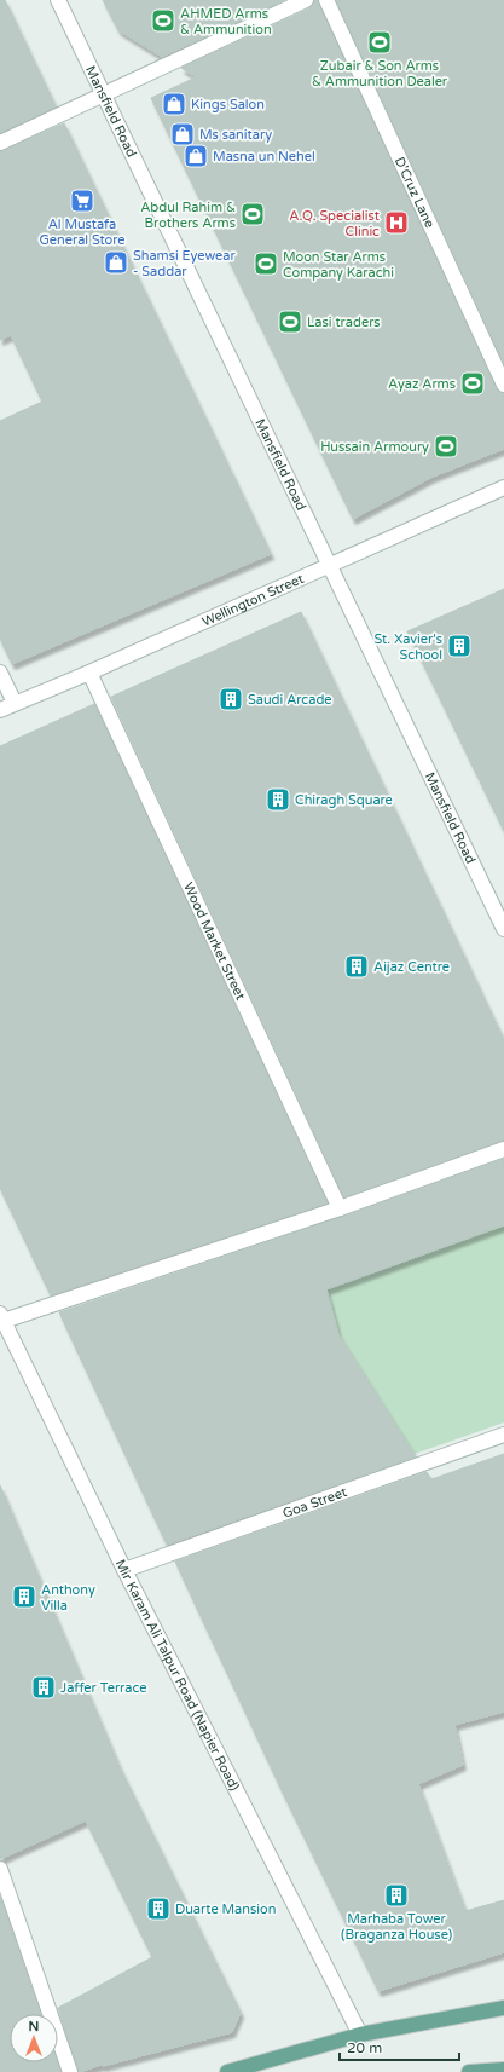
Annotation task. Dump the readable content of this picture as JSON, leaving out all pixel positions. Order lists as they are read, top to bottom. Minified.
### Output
{"streets":{"street":["Mansfield Road","D'Cruz Lane","Wellington Street","Wood Market Street","Goa Street","Mir Karam Ali Talpur Road (Napier Road)"]},"crossings":[["Mansfield Road","Wellington Street"],["Wellington Street","Wood Market Street"],["Goa Street","Mir Karam Ali Talpur Road (Napier Road)"]],"places":{"sports":["AHMED Arms & Ammunition","Zubair & Son Arms & Ammunition Dealer","Abdul Rahim & Brothers Arms","Moon Star Arms Company Karachi","Lasi traders","Ayaz Arms","Hussain Armoury"],"shop":["Kings Salon","Ms sanitary","Masna un Nehel","Shamsi Eyewear - Saddar"],"supermarket":["Al Mustafa General Store"],"hospital":["A.Q. Specialist Clinic"],"building":["St. Xavier's School","Saudi Arcade","Chiragh Square","Aijaz Centre","Anthony Villa","Jaffer Terrace","Marhaba Tower (Braganza House)","Duarte Mansion"]},"scale_bar":"20 m","north":"top"}
